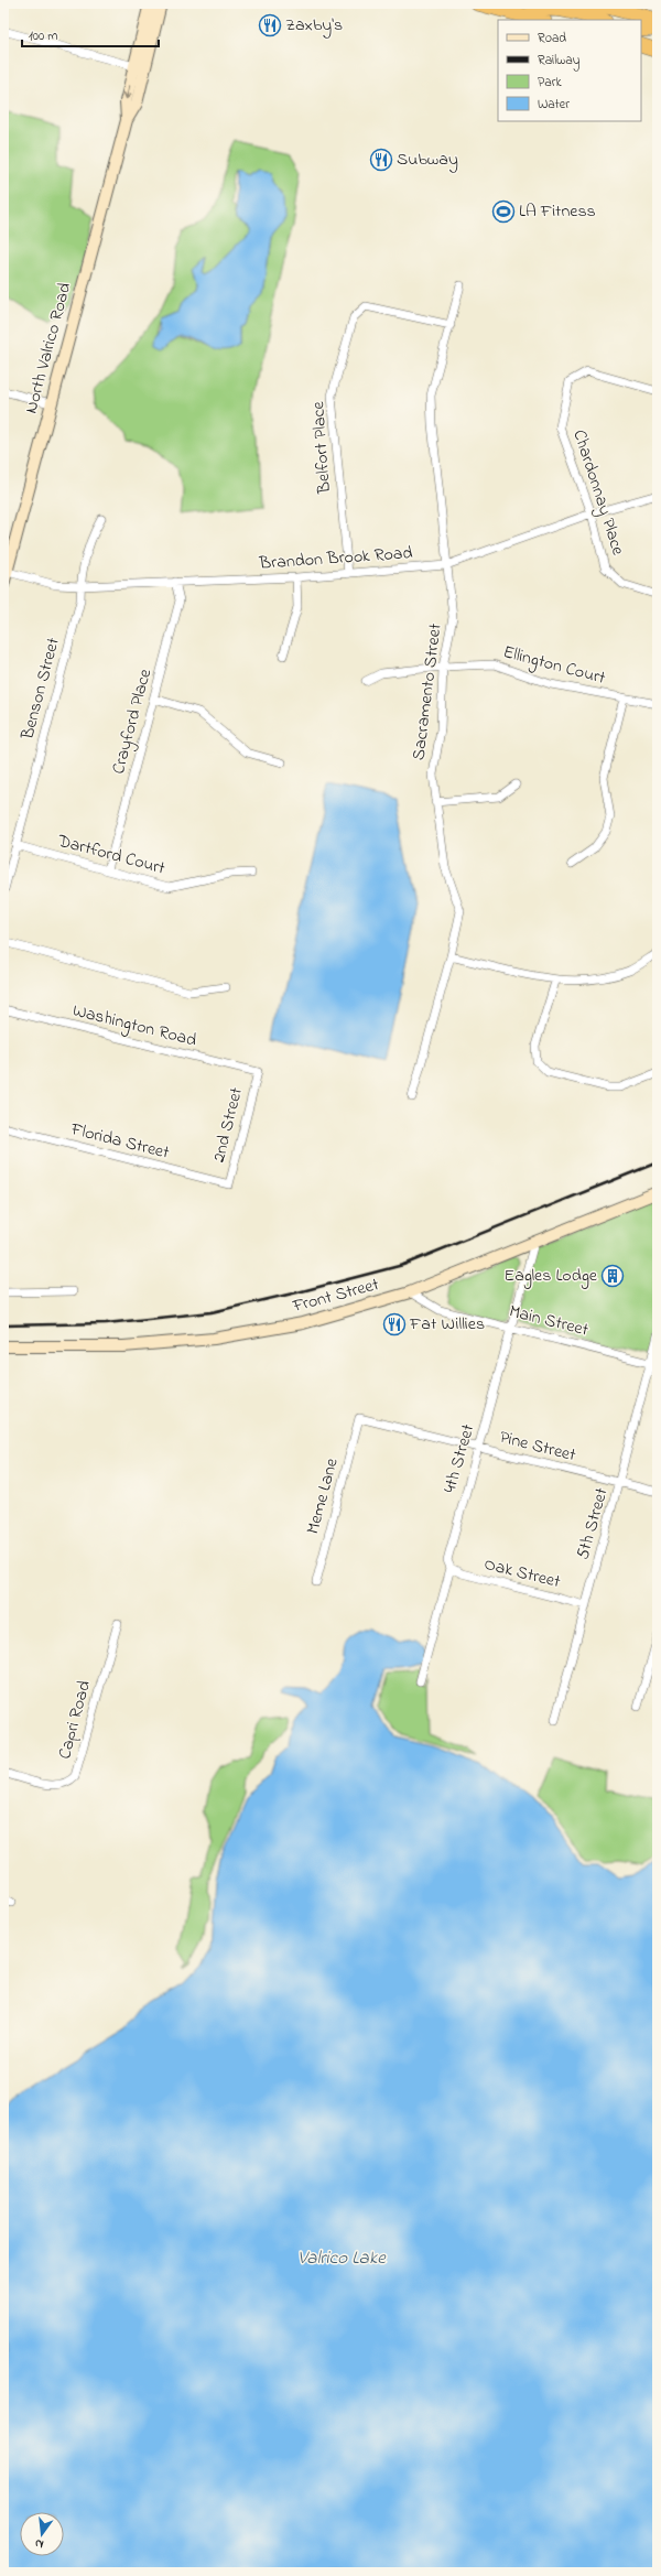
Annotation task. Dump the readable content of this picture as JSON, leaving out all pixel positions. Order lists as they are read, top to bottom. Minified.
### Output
{"streets":{"street":["North Valrico Road","Belfort Place","Chardonnay Place","Brandon Brook Road","Ellington Court","Benson Street","Sacramento Street","Crayford Place","Dartford Court","Washington Road","2nd Street","Florida Street","Front Street","Main Street","Pine Street","4th Street","Meme Lane","5th Street","Oak Street","Capri Road"]},"crossings":[["North Valrico Road","Brandon Brook Road"],["Belfort Place","Brandon Brook Road"],["Belfort Place","Sacramento Street"],["Chardonnay Place","Brandon Brook Road"],["Brandon Brook Road","Benson Street"],["Brandon Brook Road","Sacramento Street"],["Brandon Brook Road","Crayford Place"],["Ellington Court","Sacramento Street"],["Benson Street","Dartford Court"],["Crayford Place","Dartford Court"],["Washington Road","2nd Street"],["2nd Street","Florida Street"],["Front Street","Main Street"],["Front Street","4th Street"],["Main Street","4th Street"],["Main Street","5th Street"],["Pine Street","4th Street"],["Pine Street","Meme Lane"],["Pine Street","5th Street"],["4th Street","Oak Street"],["5th Street","Oak Street"]],"water":["Valrico Lake"],"places":{"restaurant":["Zaxby's","Subway","Fat Willies"],"sports":["LA Fitness"],"building":["Eagles Lodge"]},"legend":["Road","Railway","Park","Water"],"scale_bar":"100 m","north":"bottom"}
